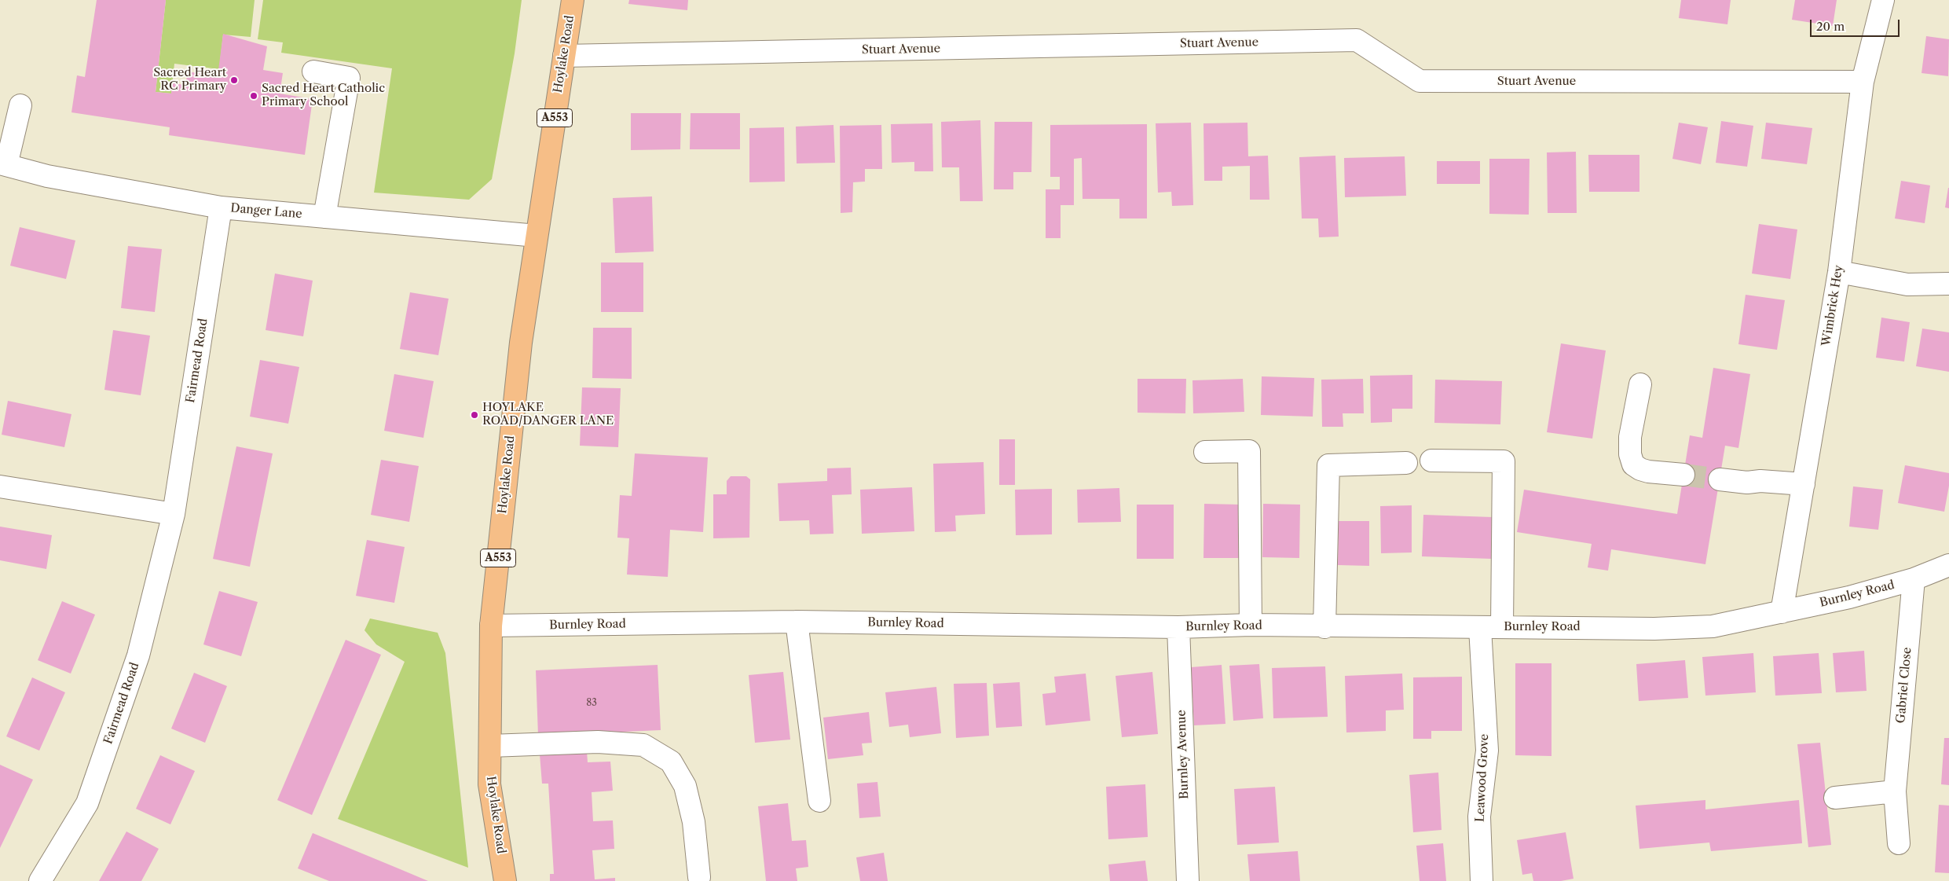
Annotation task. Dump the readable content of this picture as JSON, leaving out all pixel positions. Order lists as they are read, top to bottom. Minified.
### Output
{"streets":{"main road":["Hoylake Road","A553"],"street":["Stuart Avenue","Danger Lane","Wimbrick Hey","Fairmead Road","Burnley Road","Gabriel Close","Burnley Avenue","Leawood Grove"]},"crossings":[["Stuart Avenue","Hoylake Road"],["Stuart Avenue","Wimbrick Hey"],["Hoylake Road","Danger Lane"],["Hoylake Road","Burnley Road"],["Danger Lane","Fairmead Road"],["Wimbrick Hey","Burnley Road"],["Burnley Road","Gabriel Close"],["Burnley Road","Burnley Avenue"],["Burnley Road","Leawood Grove"]],"places":["Sacred Heart RC Primary","Sacred Heart Catholic Primary School","HOYLAKE ROAD/DANGER LANE"],"house_numbers":["83"],"scale_bar":"20 m"}
